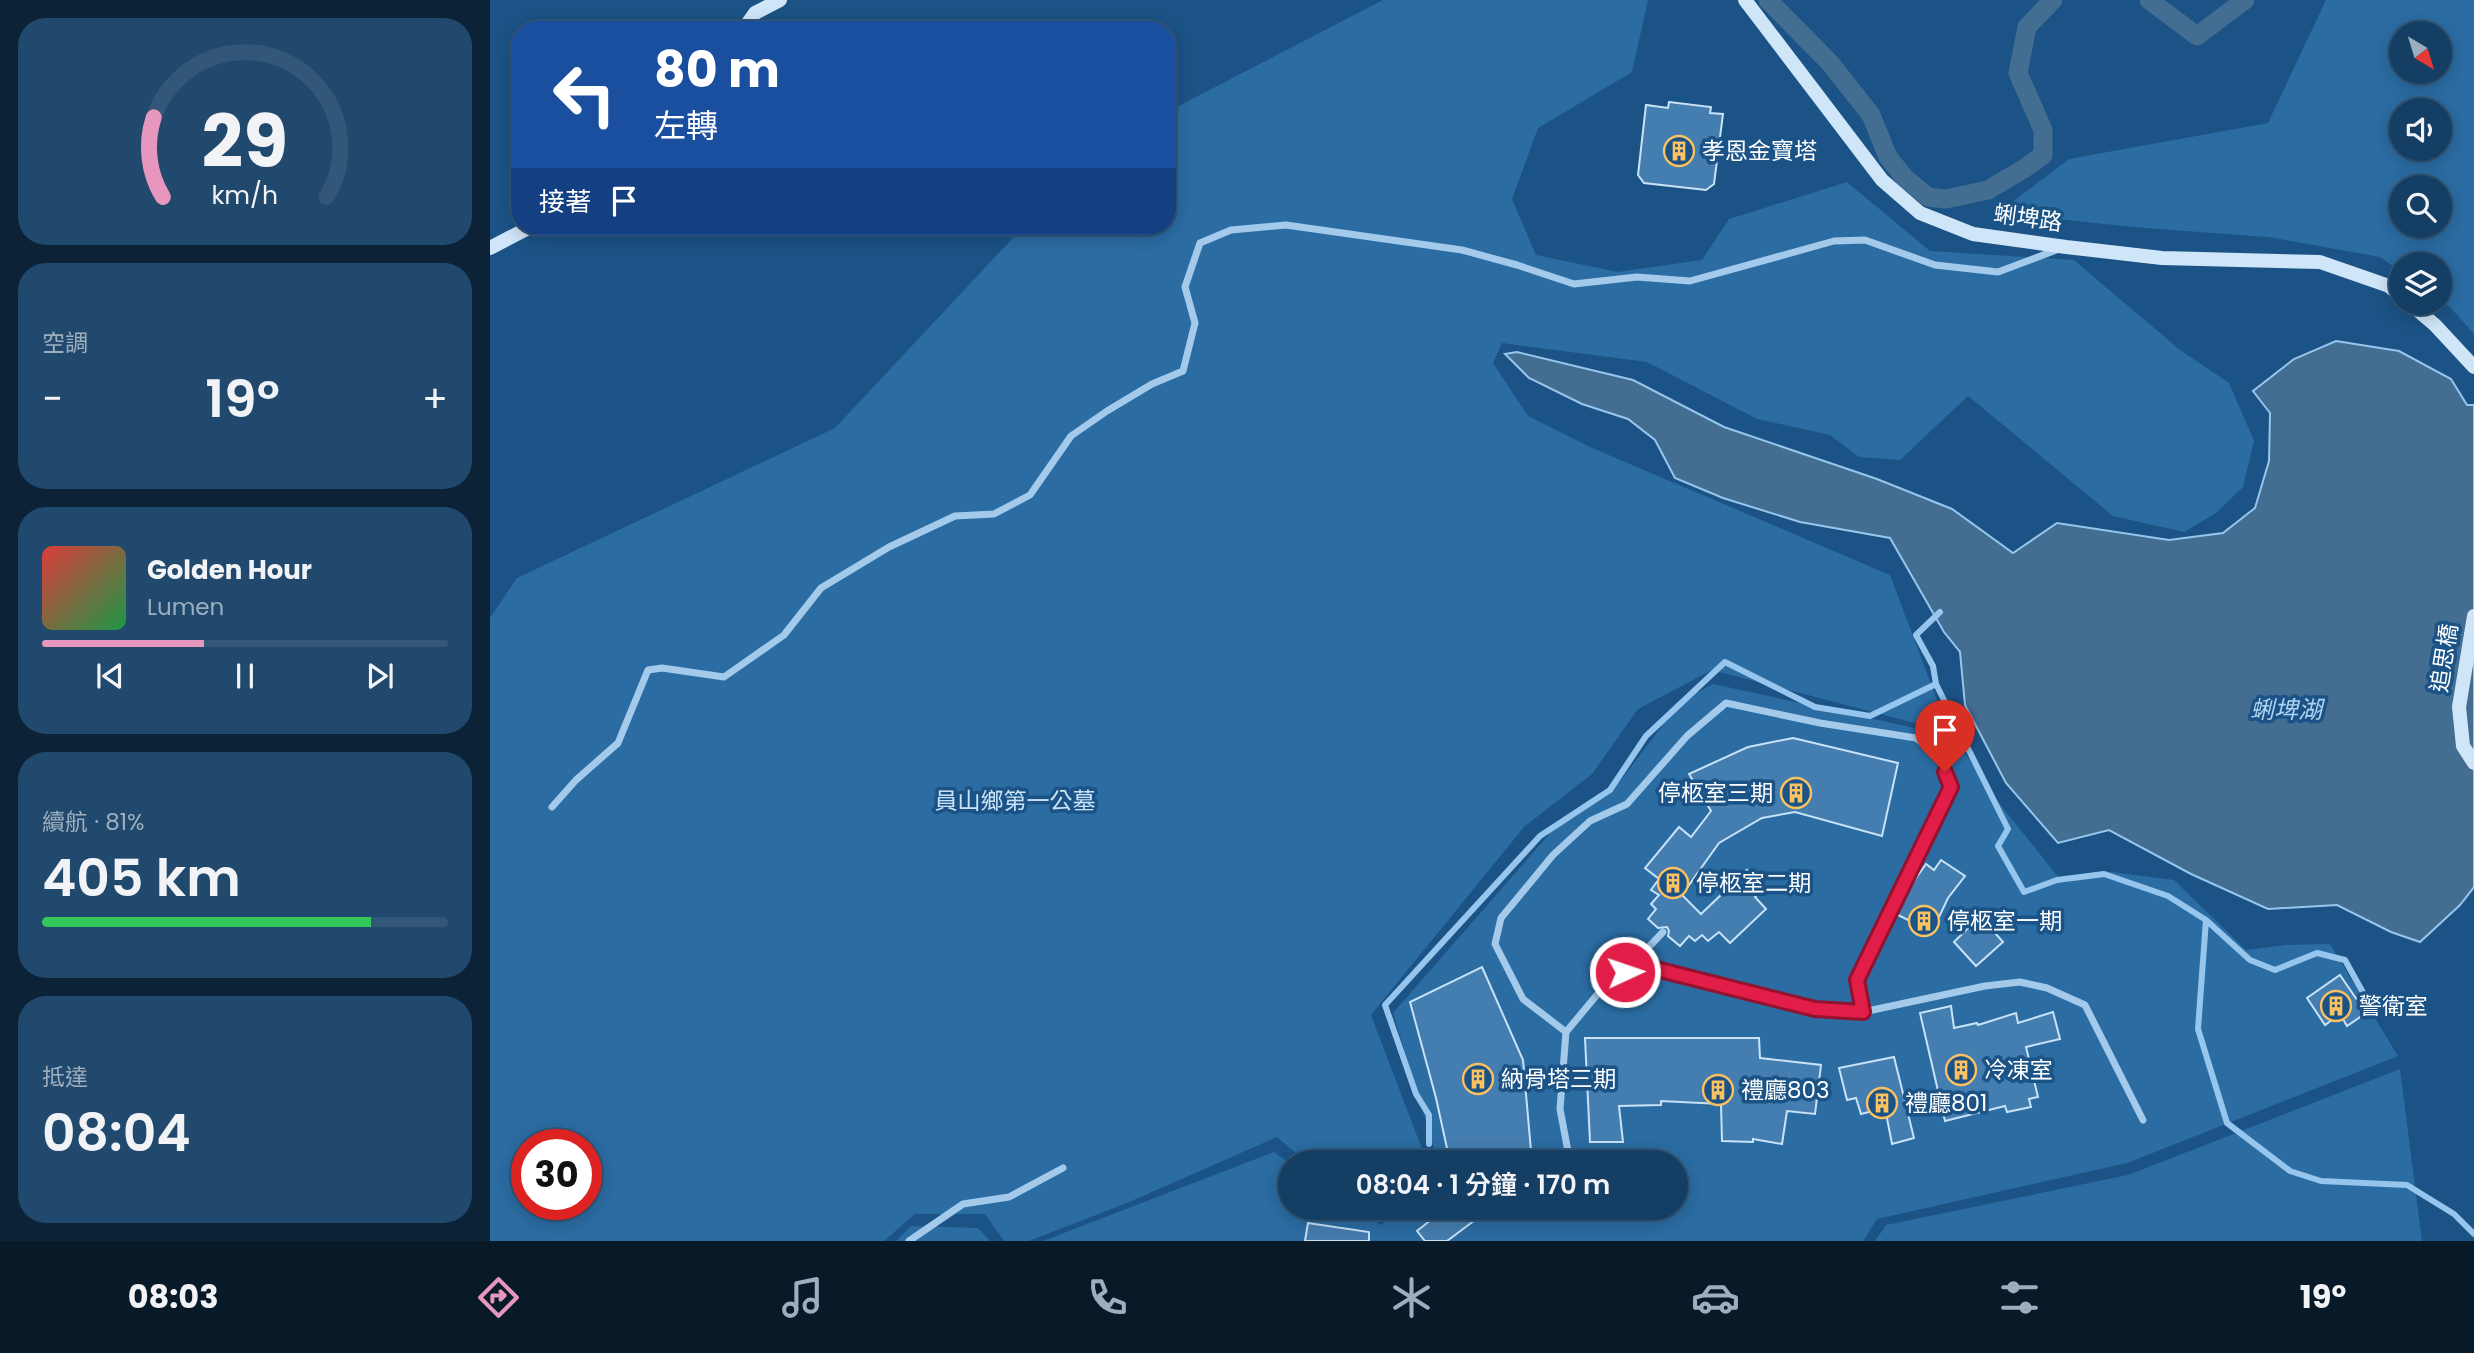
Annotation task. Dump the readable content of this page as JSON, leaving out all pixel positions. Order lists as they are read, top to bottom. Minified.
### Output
{"streets":{"street":["蜊埤路","追思橋"]},"water":["蜊埤湖"],"parks":["員山鄉第一公墓"],"places":{"building":["孝恩金寶塔","停柩室三期","停柩室二期","停柩室一期","警衛室","冷凍室","納骨塔三期","禮廳803","禮廳801"]},"north":"bottom right","page":{"turn":["80 m","左轉"],"then":"接著","tile":["空調",["續航 · 81%","405 km"],["抵達","08:04"]],"heat":["−","19°","+"],"song":["Golden Hour","Lumen"],"limit":"30","trip":"08:04 · 1 分鐘 · 170 m","tabs":["08:03","19°"],"gauge":["29","km/h"]}}
